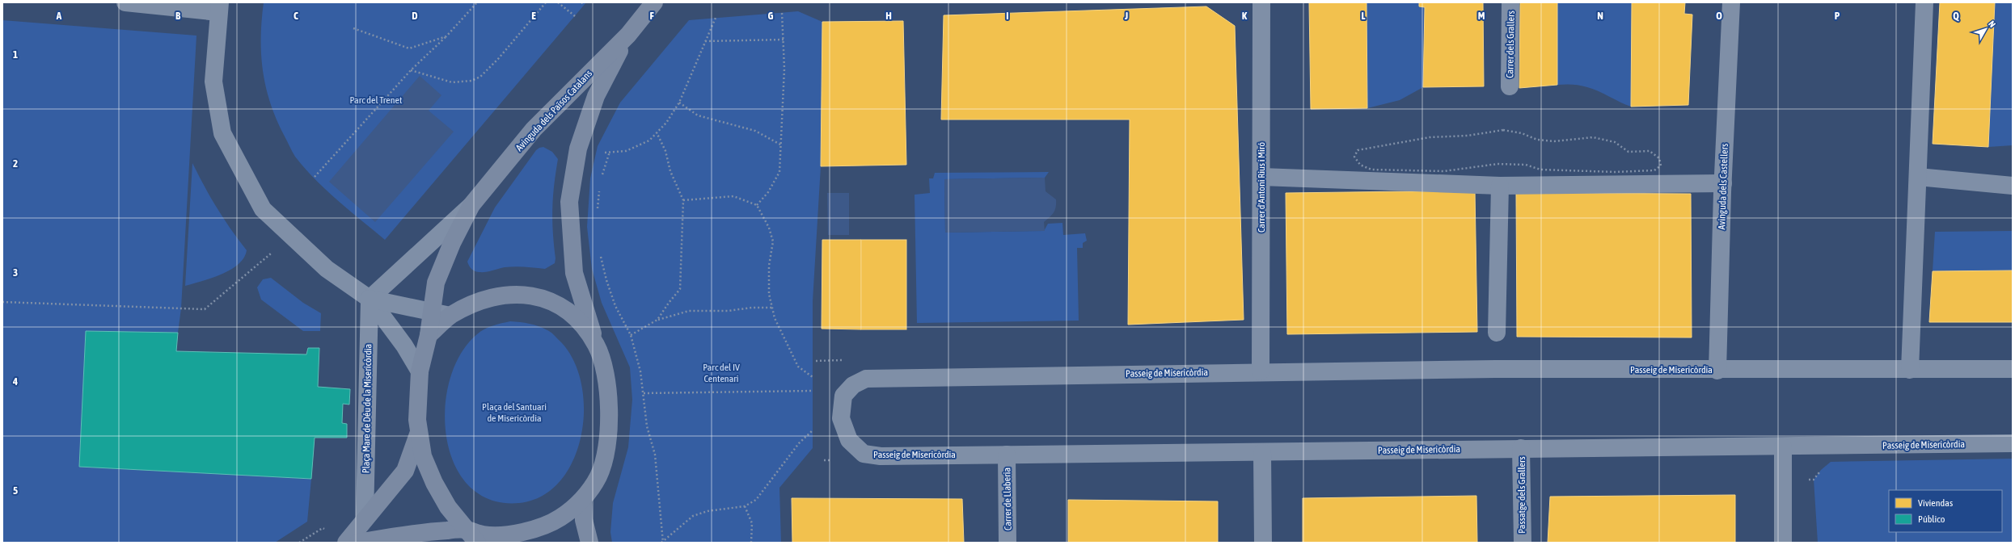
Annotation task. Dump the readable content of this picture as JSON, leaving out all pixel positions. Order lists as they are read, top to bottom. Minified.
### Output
{"streets":{"main road":["Avinguda dels Països Catalans"],"street":["Carrer dels Grallers","Avinguda dels Castellers","Carrer d'Antoni Rius i Miró","Passeig de Misericòrdia","Plaça Mare de Déu de la Misericòrdia","Passatge dels Grallers","Carrer de Llaberia"]},"crossings":[["Avinguda dels Països Catalans","Plaça Mare de Déu de la Misericòrdia"],["Avinguda dels Castellers","Passeig de Misericòrdia"],["Carrer d'Antoni Rius i Miró","Passeig de Misericòrdia"],["Passeig de Misericòrdia","Passatge dels Grallers"],["Passeig de Misericòrdia","Carrer de Llaberia"]],"parks":["Parc del Trenet","Parc del IV Centenari","Plaça del Santuari de Misericòrdia"],"legend":["Viviendas","Público"],"north":"top right","grid":{"columns":["A","B","C","D","E","F","G","H","I","J","K","L","M","N","O","P","Q"],"rows":["1","2","3","4","5"]}}
